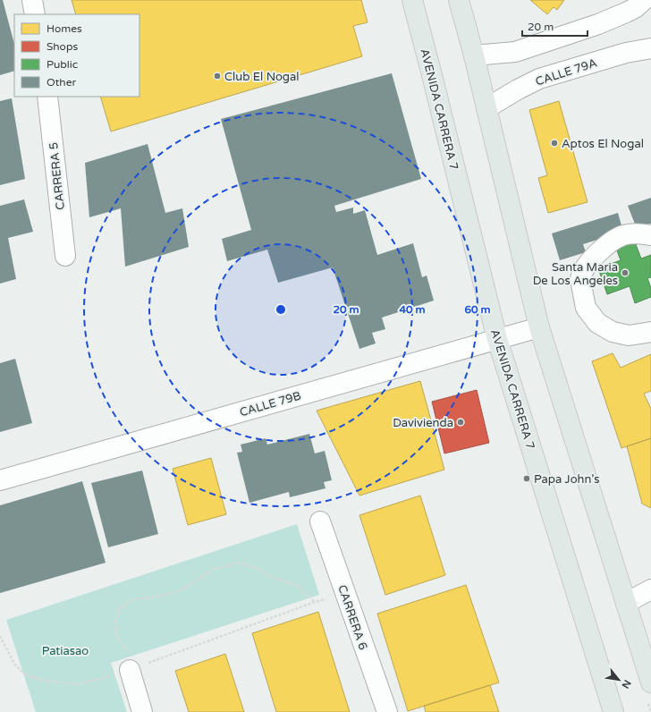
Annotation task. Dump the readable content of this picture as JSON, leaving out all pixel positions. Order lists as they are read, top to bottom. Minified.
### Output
{"streets":{"main road":["AVENIDA CARRERA 7"],"street":["CALLE 79A","CARRERA 5","CALLE 79B","CARRERA 6"]},"crossings":[["AVENIDA CARRERA 7","CALLE 79B"]],"parks":["Patiasao"],"places":["Club El Nogal","Aptos El Nogal","Santa Maria De Los Angeles","Davivienda","Papa John's"],"legend":["Homes","Shops","Public","Other"],"scale_bar":"20 m","north":"bottom right","rings":["20 m","40 m","60 m"]}
